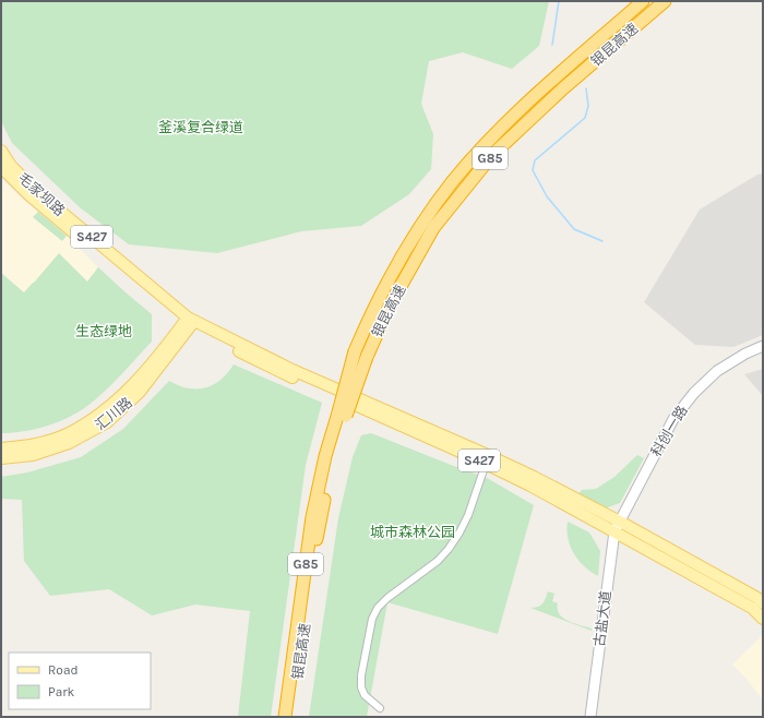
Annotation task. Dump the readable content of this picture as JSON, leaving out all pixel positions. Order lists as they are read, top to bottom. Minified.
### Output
{"streets":{"highway":["银昆高速","G85"],"main road":["毛家坝路","S427","汇川路","科创一路","古盐大道"]},"crossings":[["毛家坝路","S427"],["毛家坝路","汇川路"],["S427","汇川路"],["S427","科创一路"],["S427","古盐大道"],["科创一路","古盐大道"]],"parks":["釜溪复合绿道","生态绿地","城市森林公园"],"legend":["Road","Park"]}
